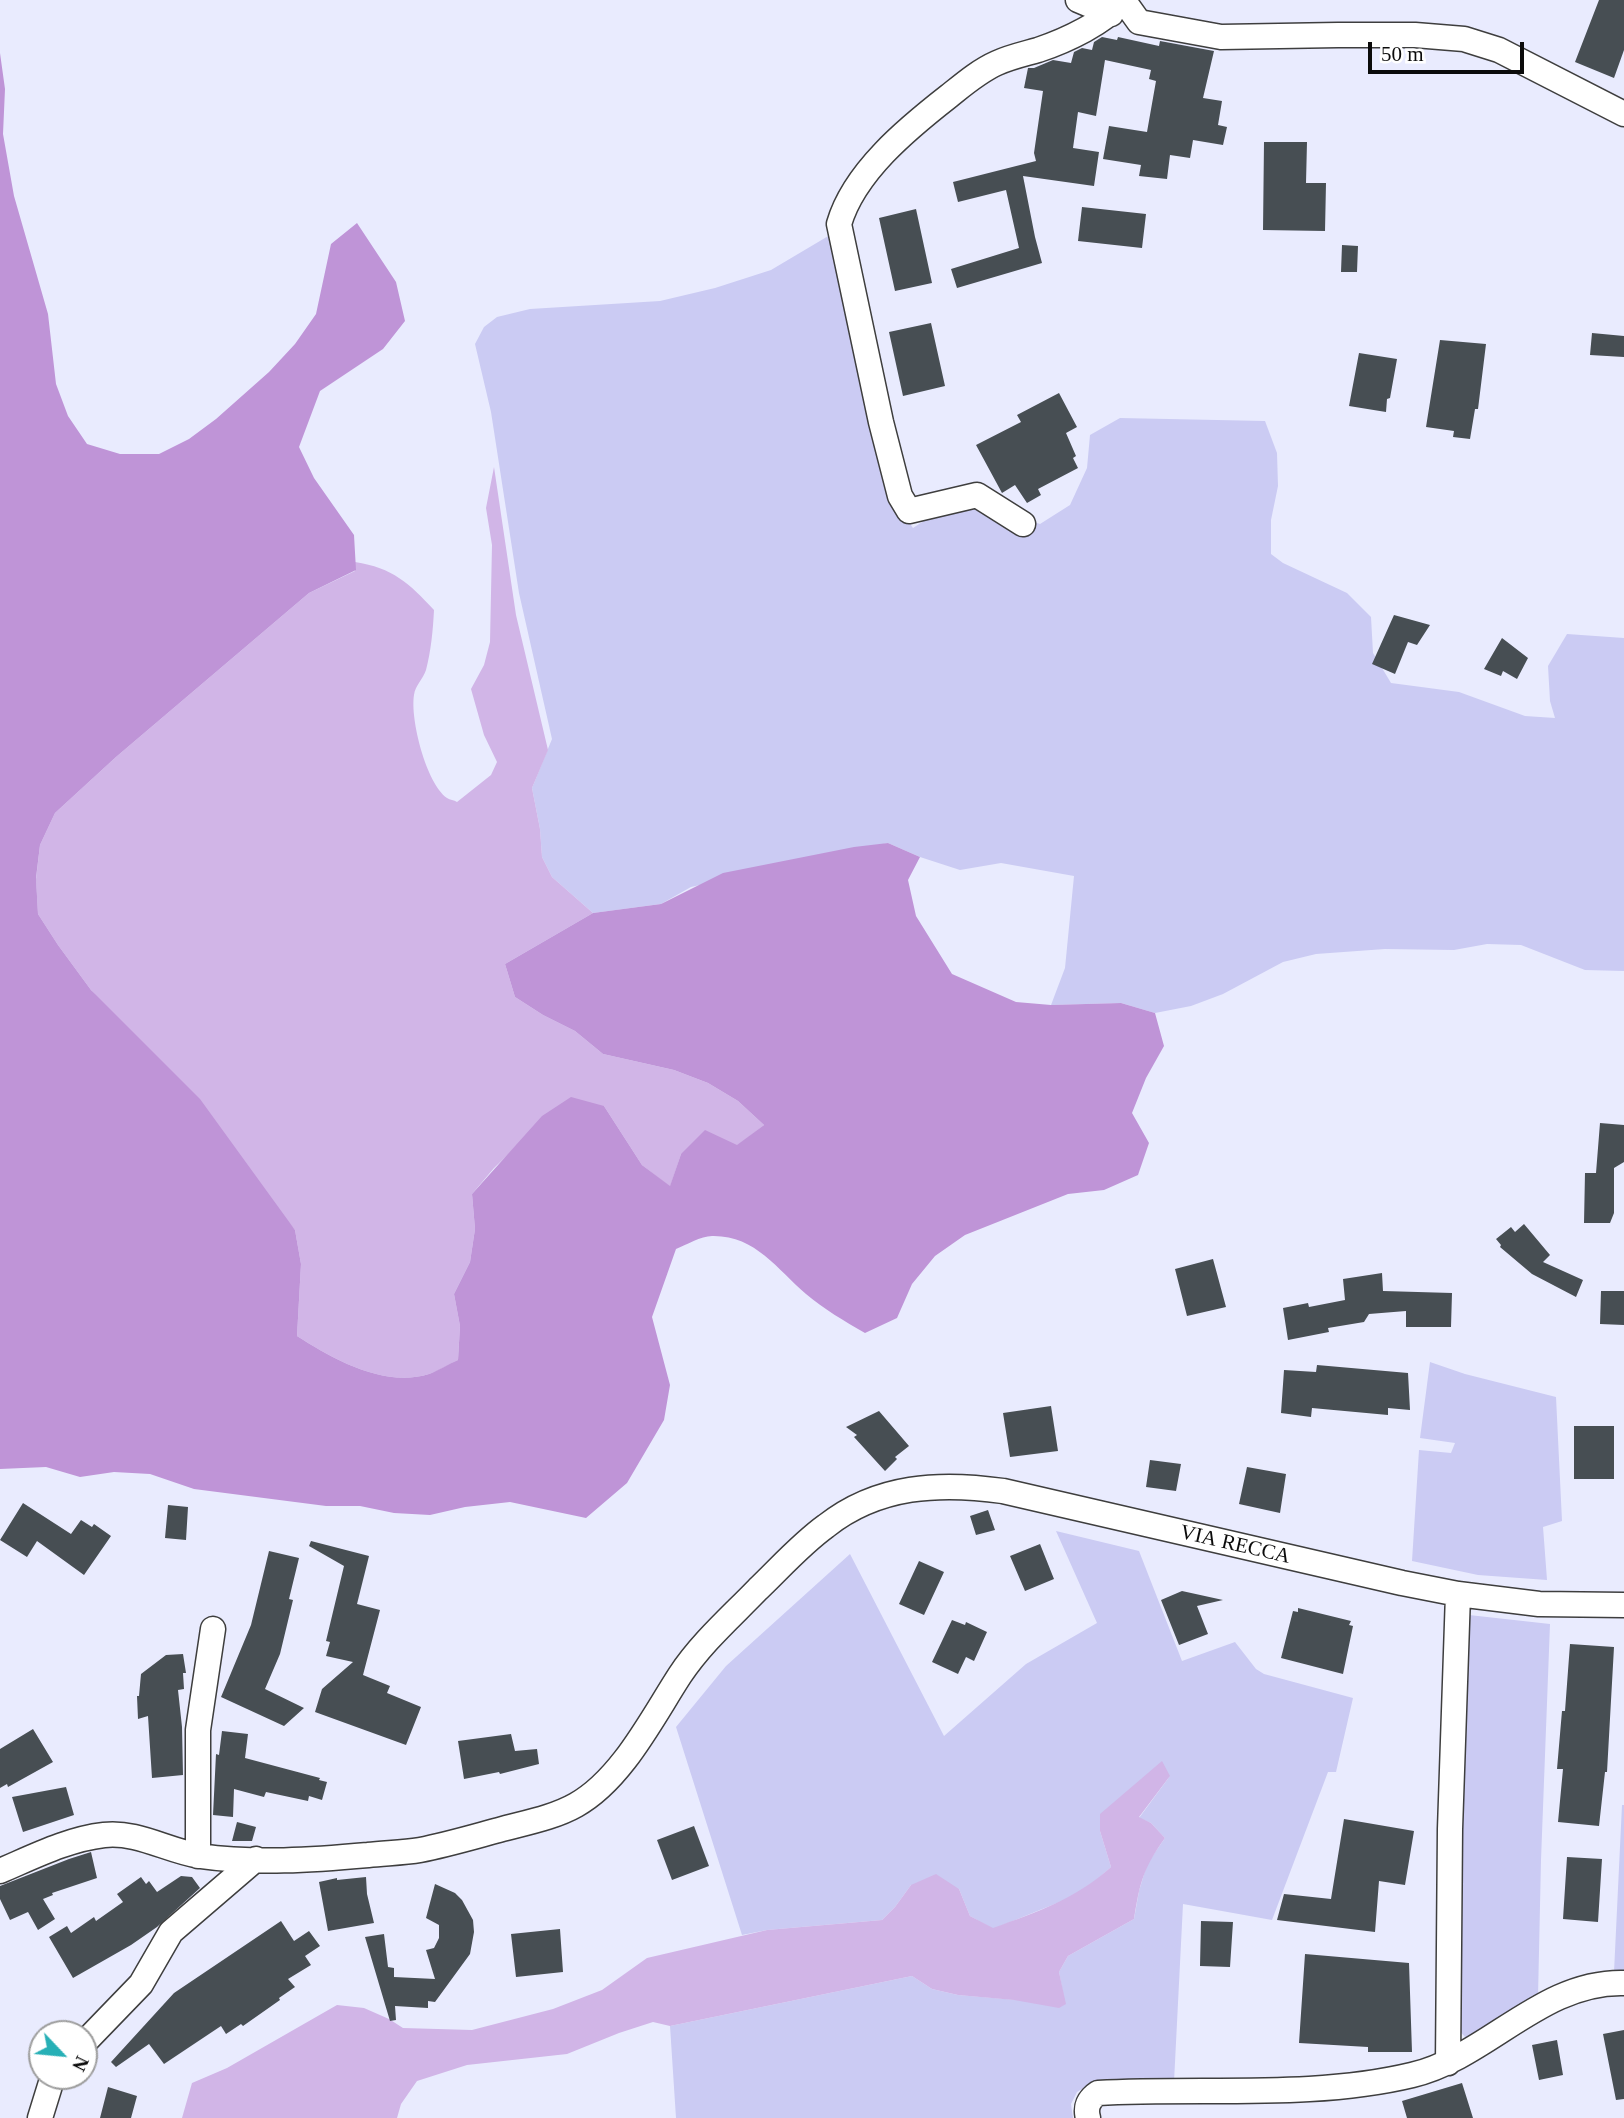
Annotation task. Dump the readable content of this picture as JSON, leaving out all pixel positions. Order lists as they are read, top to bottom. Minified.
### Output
{"streets":{"street":["VIA RECCA"]},"scale_bar":"50 m","north":"bottom right"}
